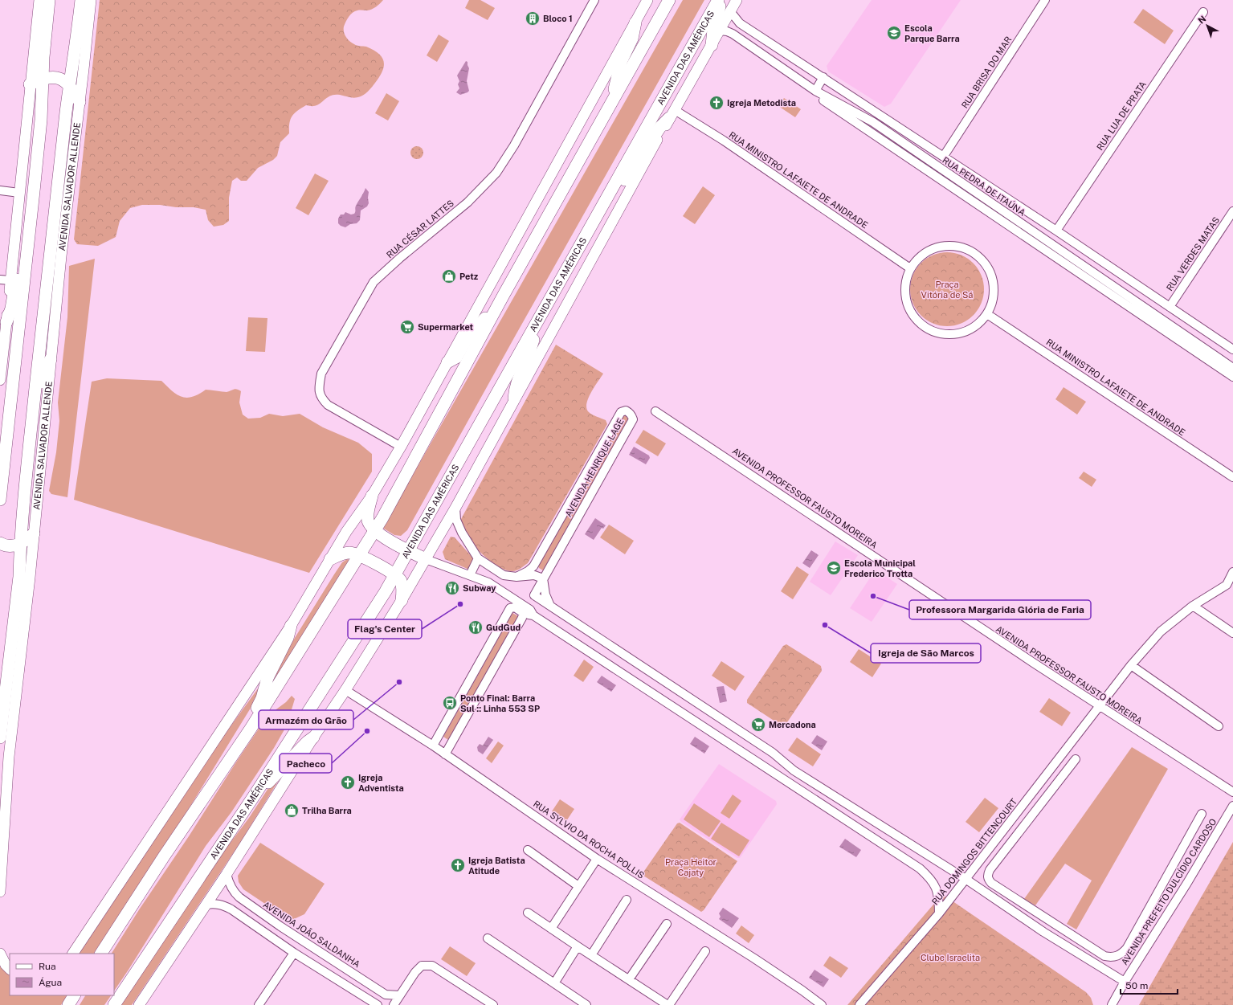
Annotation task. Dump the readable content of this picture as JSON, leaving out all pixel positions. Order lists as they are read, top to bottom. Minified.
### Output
{"streets":{"highway":["AVENIDA DAS AMÉRICAS","AVENIDA SALVADOR ALLENDE"],"street":["RUA BRISA DO MAR","RUA LUA DE PRATA","RUA MINISTRO LAFAIETE DE ANDRADE","RUA PEDRA DE ITAÚNA","RUA CÉSAR LATTES","RUA VERDES MATAS","AVENIDA HENRIQUE LAGE","AVENIDA PROFESSOR FAUSTO MOREIRA","RUA SYLVIO DA ROCHA POLLIS","RUA DOMINGOS BITTENCOURT","AVENIDA PREFEITO DULCÍDIO CARDOSO","AVENIDA JOÃO SALDANHA"]},"crossings":[["AVENIDA DAS AMÉRICAS","RUA MINISTRO LAFAIETE DE ANDRADE"],["AVENIDA DAS AMÉRICAS","RUA PEDRA DE ITAÚNA"],["AVENIDA DAS AMÉRICAS","RUA SYLVIO DA ROCHA POLLIS"],["AVENIDA DAS AMÉRICAS","AVENIDA JOÃO SALDANHA"],["RUA BRISA DO MAR","RUA PEDRA DE ITAÚNA"],["RUA LUA DE PRATA","RUA PEDRA DE ITAÚNA"],["RUA PEDRA DE ITAÚNA","RUA VERDES MATAS"],["AVENIDA PROFESSOR FAUSTO MOREIRA","RUA DOMINGOS BITTENCOURT"]],"parks":["Praça Vitória de Sá","Praça Heitor Cajaty","Clube Israelita"],"places":{"building":["Bloco 1"],"school or university":["Escola Parque Barra","Escola Municipal Frederico Trotta"],"church":["Igreja Metodista","Igreja Adventista","Igreja Batista Atitude"],"shop":["Petz","Trilha Barra"],"supermarket":["Supermarket","Mercadona"],"restaurant":["Subway","GudGud"],"other":["Professora Margarida Glória de Faria","Flag's Center","Igreja de São Marcos","Armazém do Grão","Pacheco"],"bus stop":["Ponto Final: Barra Sul :: Linha 553 SP"]},"legend":["Rua","Água"],"scale_bar":"50 m","north":"top left"}
